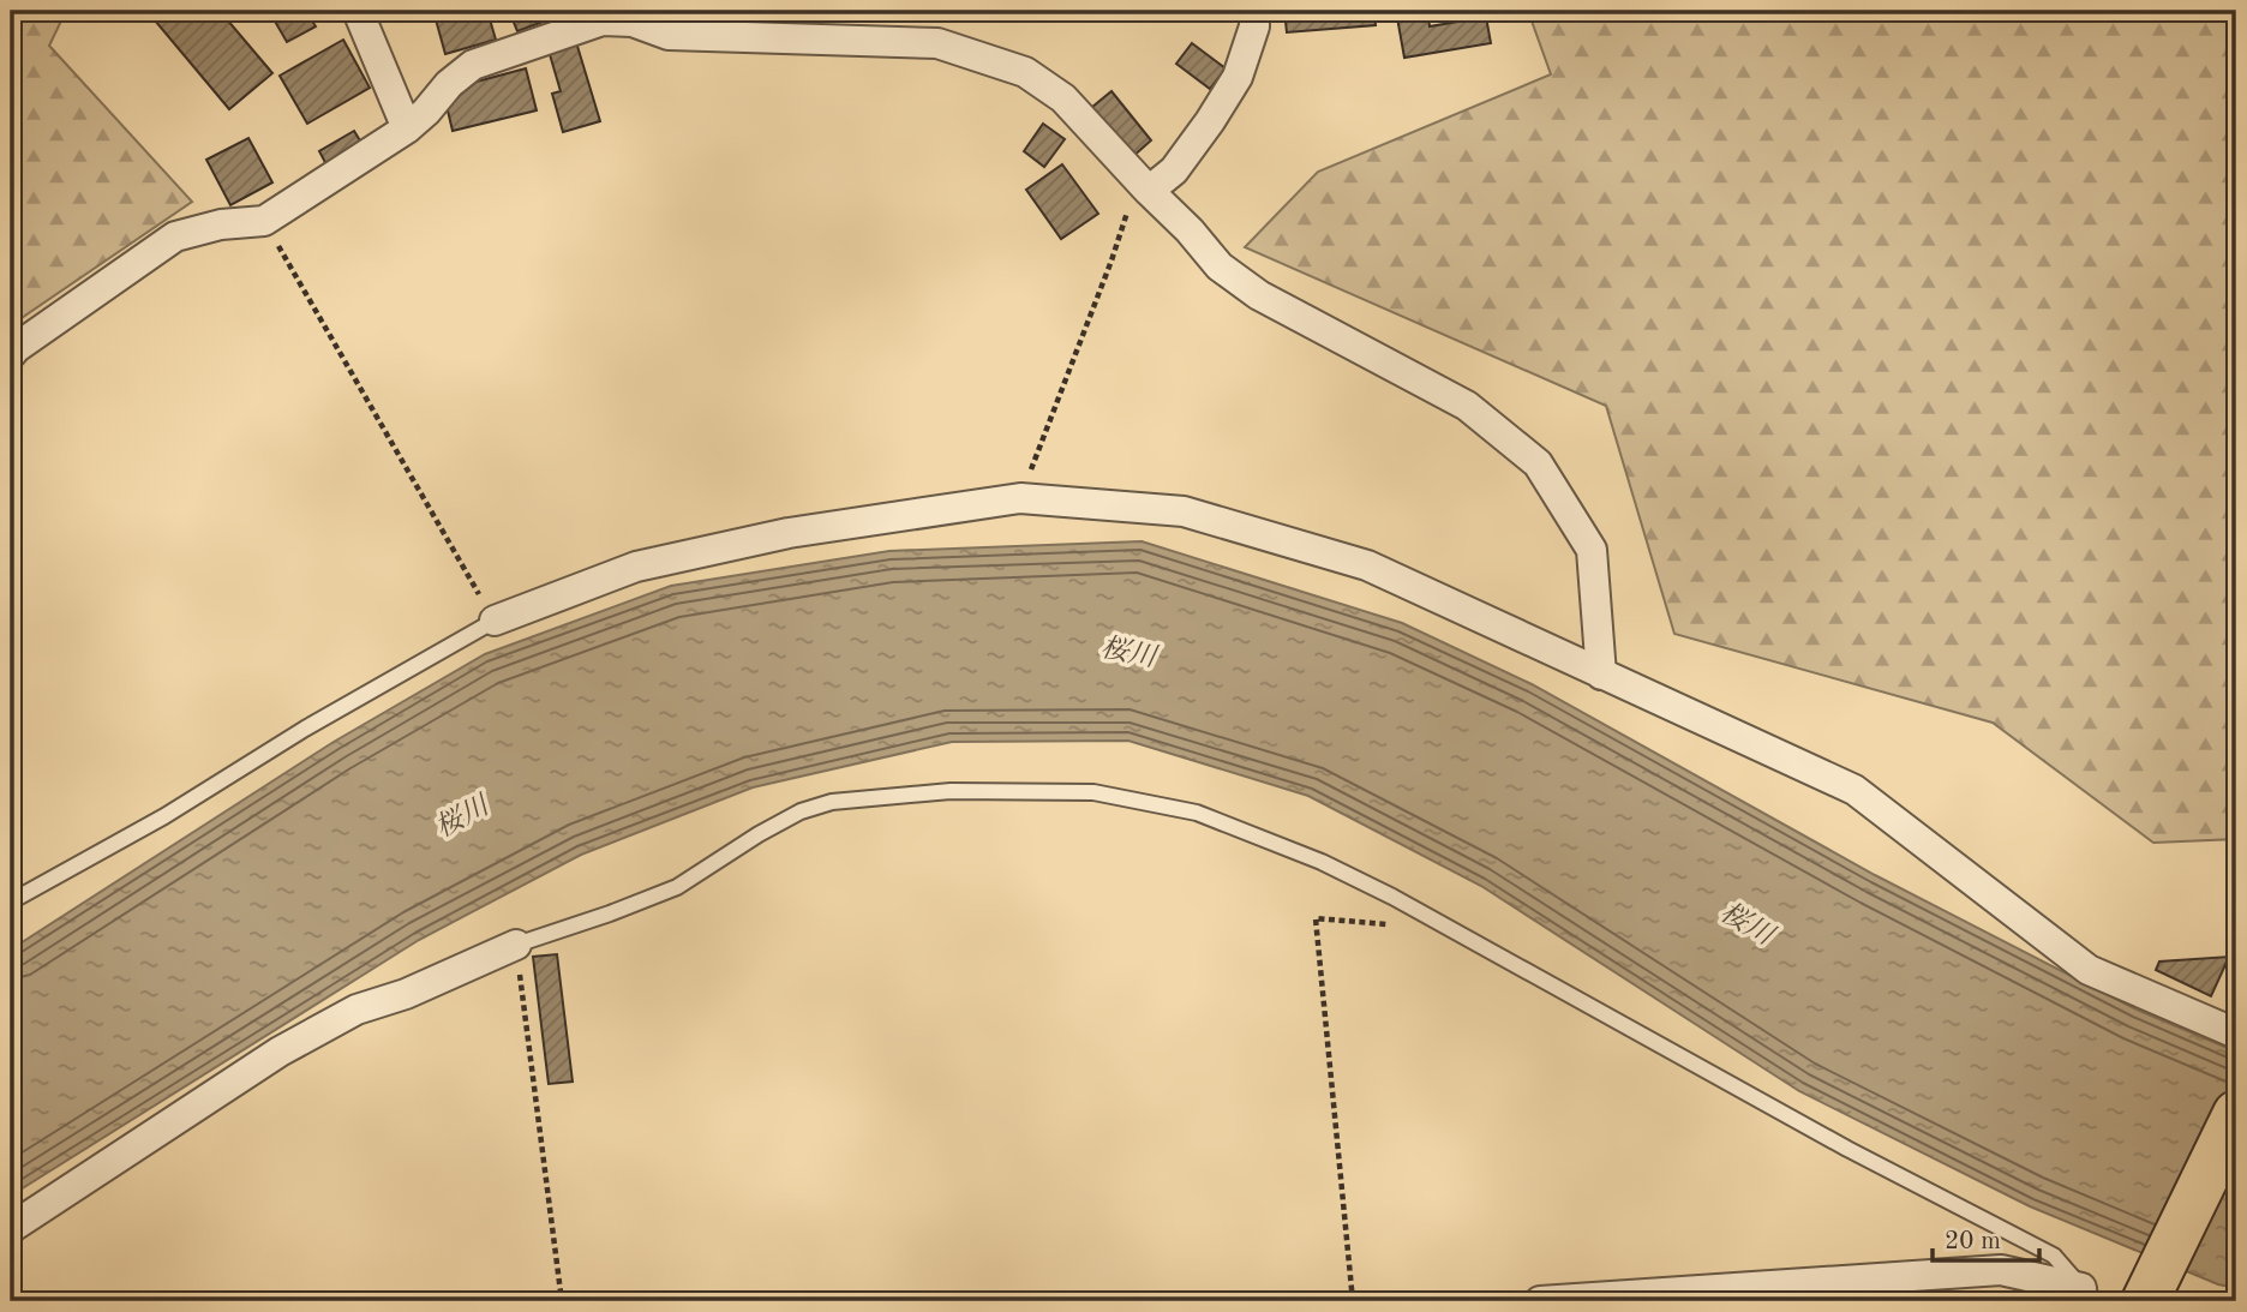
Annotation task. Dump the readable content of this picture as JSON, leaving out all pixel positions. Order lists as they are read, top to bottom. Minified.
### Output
{"water":["桜川"],"scale_bar":"20 m"}
